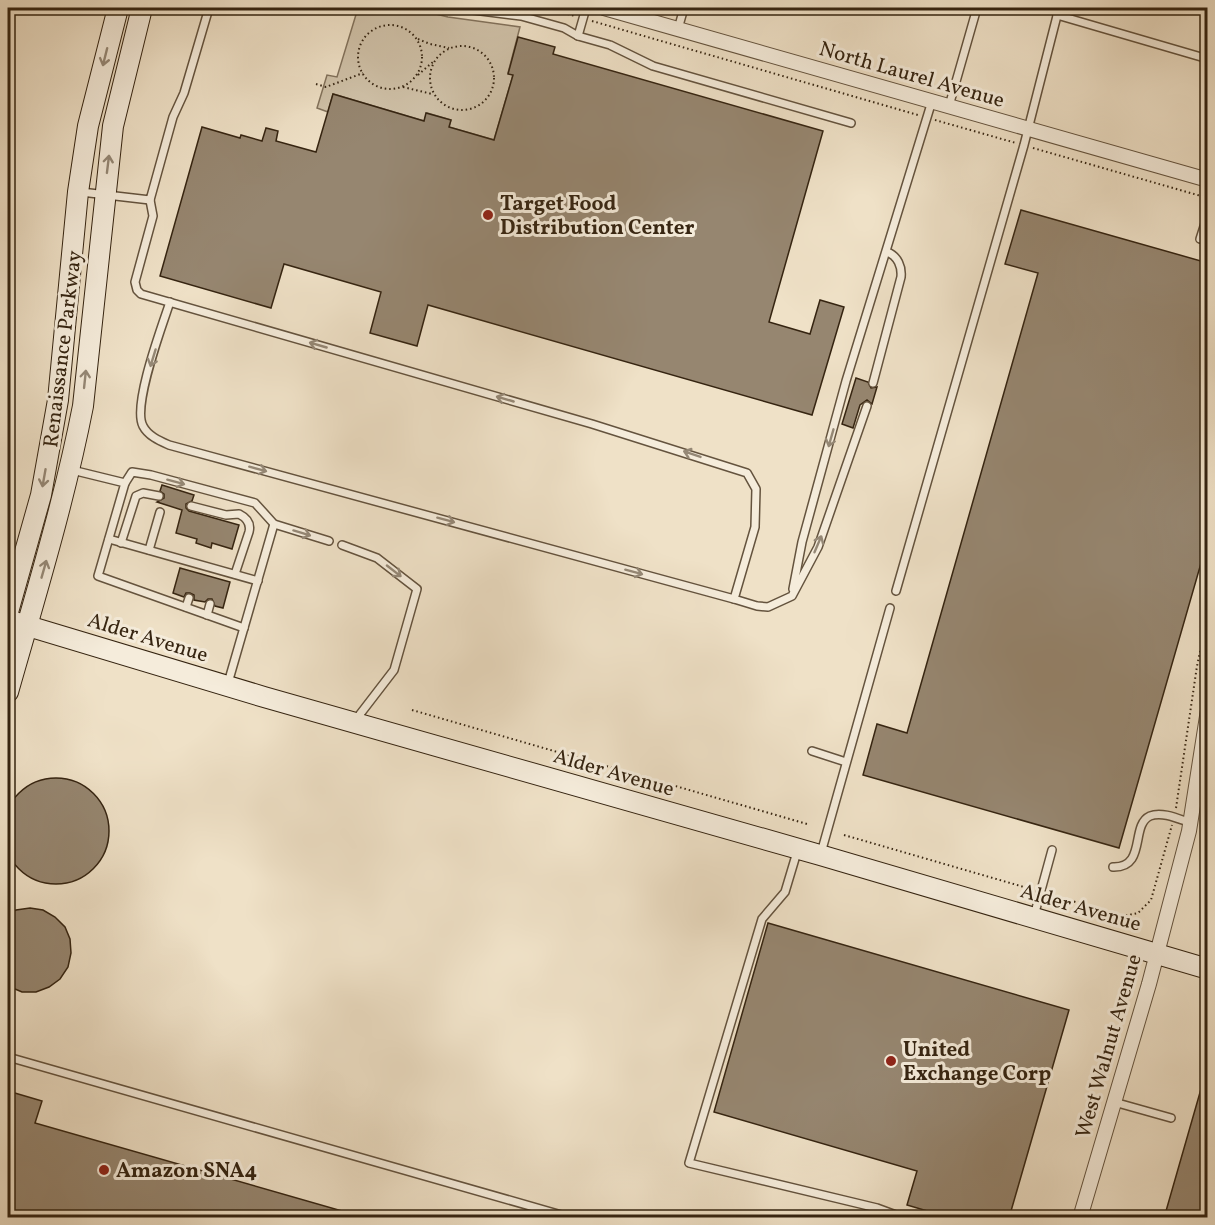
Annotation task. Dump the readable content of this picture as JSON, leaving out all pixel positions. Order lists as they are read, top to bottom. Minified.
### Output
{"streets":{"street":["North Laurel Avenue","Renaissance Parkway","Alder Avenue","West Walnut Avenue"]},"crossings":[["Renaissance Parkway","Alder Avenue"],["Alder Avenue","West Walnut Avenue"]],"places":["Target Food Distribution Center","United Exchange Corp","Amazon SNA4"]}
